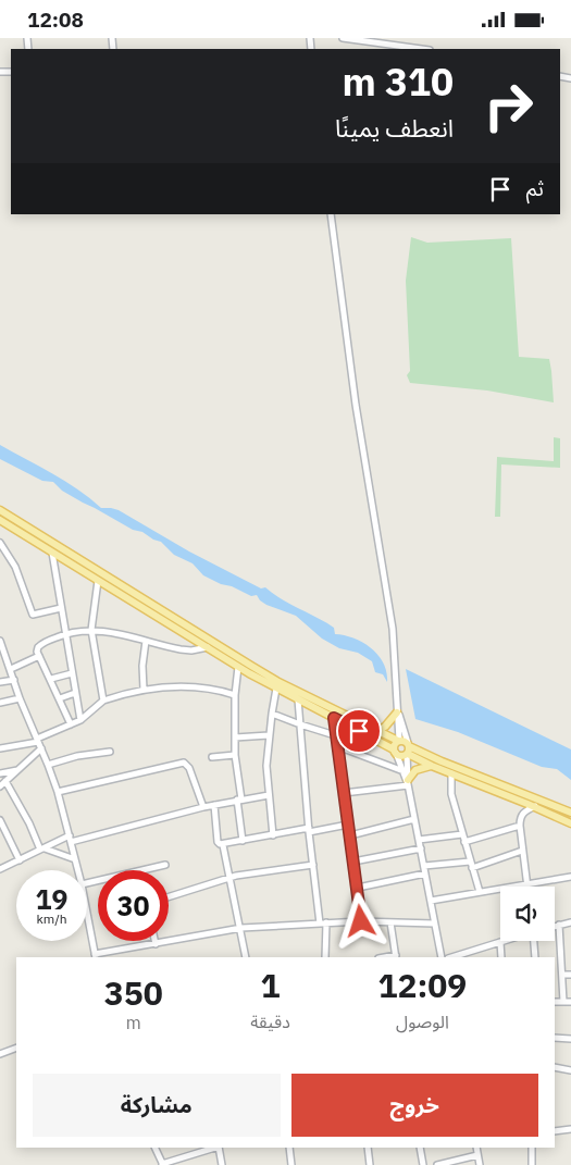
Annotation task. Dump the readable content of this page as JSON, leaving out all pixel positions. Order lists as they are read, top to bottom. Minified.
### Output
{"page":{"status":"12:08","turn":["310 m","انعطف يمينًا"],"then":"ثم","speed":"19 km/h","limit":"30","eta":["12:09","الوصول","1","دقيقة","350","m"],"buttons":["خروج","مشاركة"]}}
